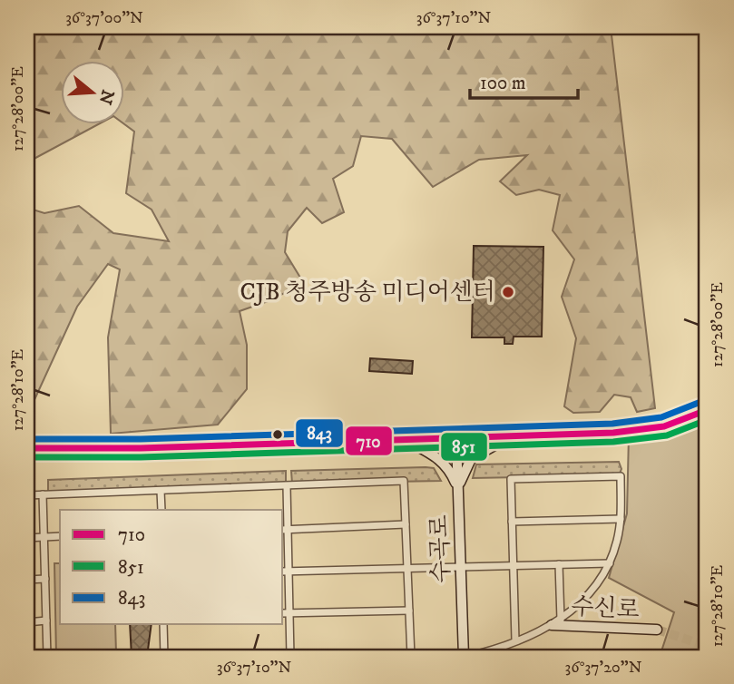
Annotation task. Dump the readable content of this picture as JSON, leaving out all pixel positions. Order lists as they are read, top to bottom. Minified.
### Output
{"streets":{"main road":["수곡로","수신로"]},"places":["CJB 청주방송 미디어센터"],"lines":["transit line 843","transit line 710","transit line 851"],"legend":["710","851","843"],"scale_bar":"100 m","north":"right","coordinates":["36°37'00\"N","36°37'10\"N","127°28'00\"E","127°28'10\"E","36°37'20\"N"]}
